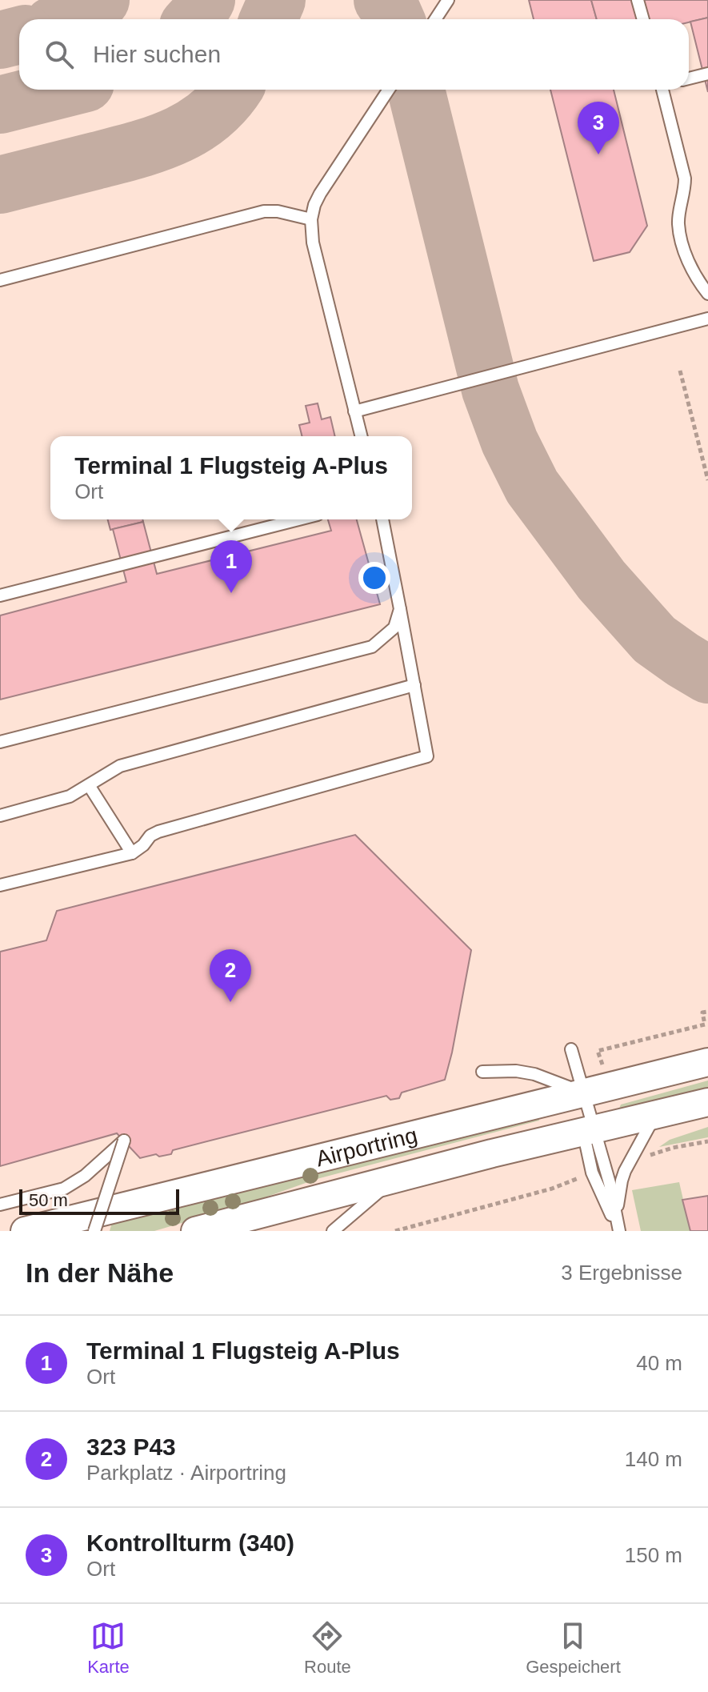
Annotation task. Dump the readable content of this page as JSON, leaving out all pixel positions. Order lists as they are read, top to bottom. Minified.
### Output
{"streets":{"street":["Airportring"]},"scale_bar":"50 m","page":{"search":"Hier suchen","pins":["3","1","2"],"popup":["Terminal 1 Flugsteig A-Plus","Ort"],"scale":"50 m","heading":["In der Nähe","3 Ergebnisse"],"list":[{"mark":"1","name":"Terminal 1 Flugsteig A-Plus","note":"Ort","value":"40 m"},{"mark":"2","name":"323 P43","note":"Parkplatz · Airportring","value":"140 m"},{"mark":"3","name":"Kontrollturm (340)","note":"Ort","value":"150 m"}],"nav":["Karte","Route","Gespeichert"]}}
